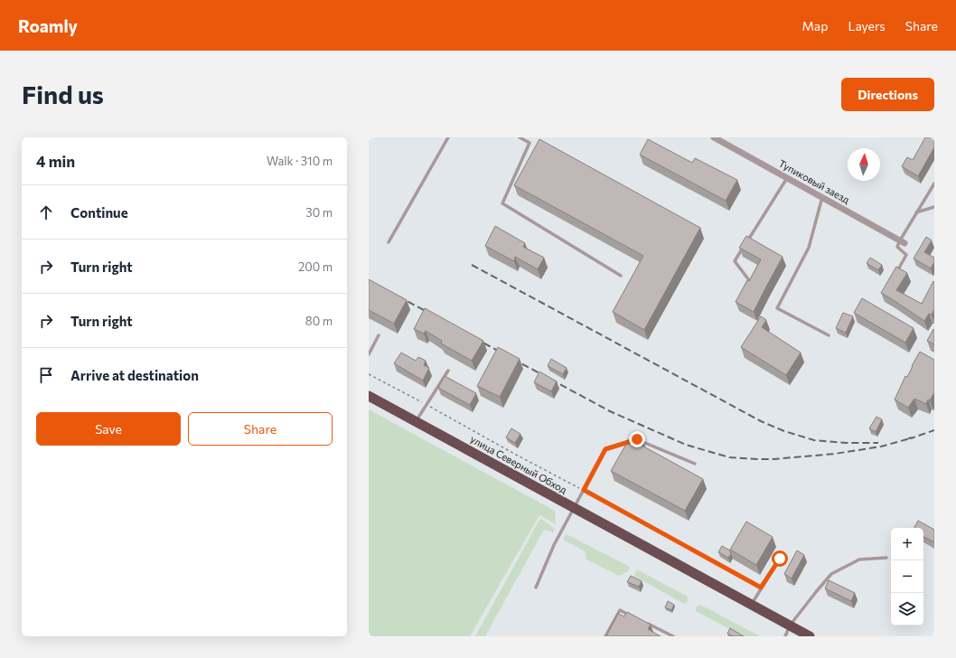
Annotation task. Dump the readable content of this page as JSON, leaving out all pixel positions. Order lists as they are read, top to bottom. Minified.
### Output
{"streets":{"highway":["улица Северный Обход"],"street":["Тупиковый заезд"]},"north":"top","page":{"header":"Roamly","nav":["Map","Layers","Share"],"buttons":["Directions",["Save","Share"]],"title":"Find us","heading":["4 min","Walk · 310 m"],"list":[["Continue","30 m"],["Turn right","200 m"],["Turn right","80 m"],"Arrive at destination"],"map_buttons":["+","−"]}}
